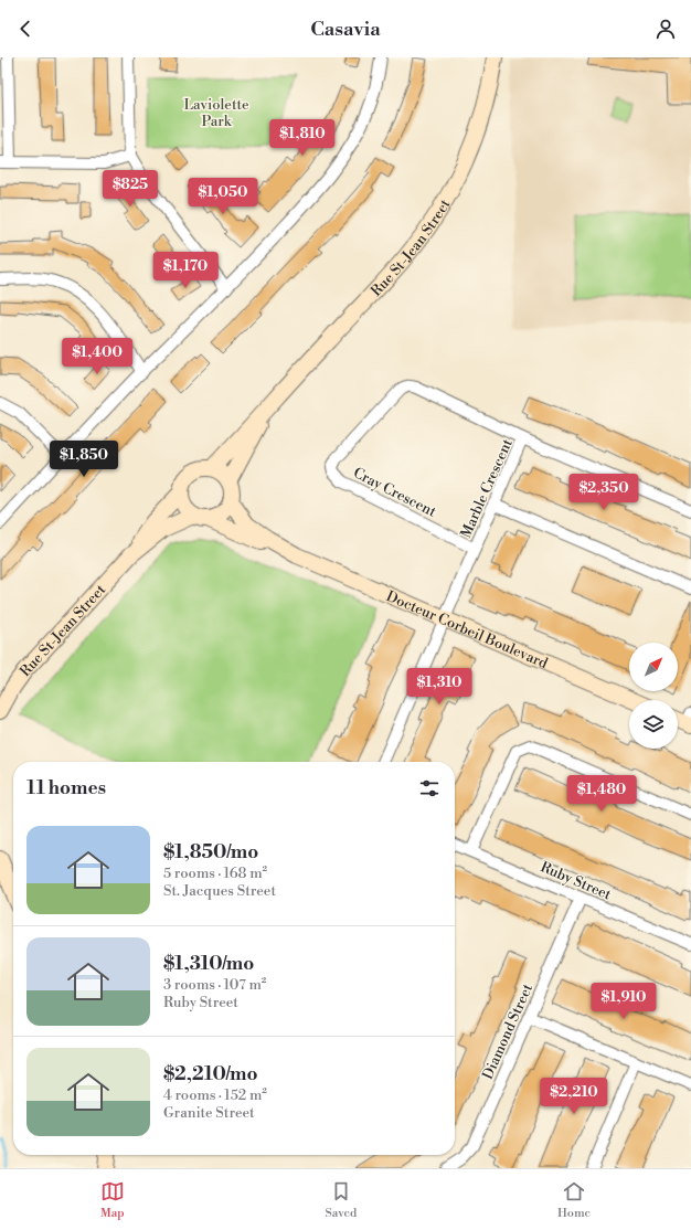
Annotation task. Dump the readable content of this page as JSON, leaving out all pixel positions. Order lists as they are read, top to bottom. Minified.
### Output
{"streets":{"main road":["Rue St-Jean Street","Docteur Corbeil Boulevard"],"street":["Marble Crescent","Cray Crescent","Ruby Street","Diamond Street"]},"crossings":[["Rue St-Jean Street","Docteur Corbeil Boulevard"],["Marble Crescent","Cray Crescent"],["Marble Crescent","Docteur Corbeil Boulevard"],["Ruby Street","Diamond Street"]],"parks":["Laviolette Park"],"north":"top right","page":{"header":"Casavia","price":["$1,810","$825","$1,050","$1,170","$1,400","$1,850","$2,350","$1,310","$1,480","$1,910","$2,210"],"heading":"11 homes","list":[{"name":"$1,850/mo","note":"5 rooms · 168 m² · St. Jacques Street"},{"name":"$1,310/mo","note":"3 rooms · 107 m² · Ruby Street"},{"name":"$2,210/mo","note":"4 rooms · 152 m² · Granite Street"}],"tabs":["Map","Saved","Home"]}}
